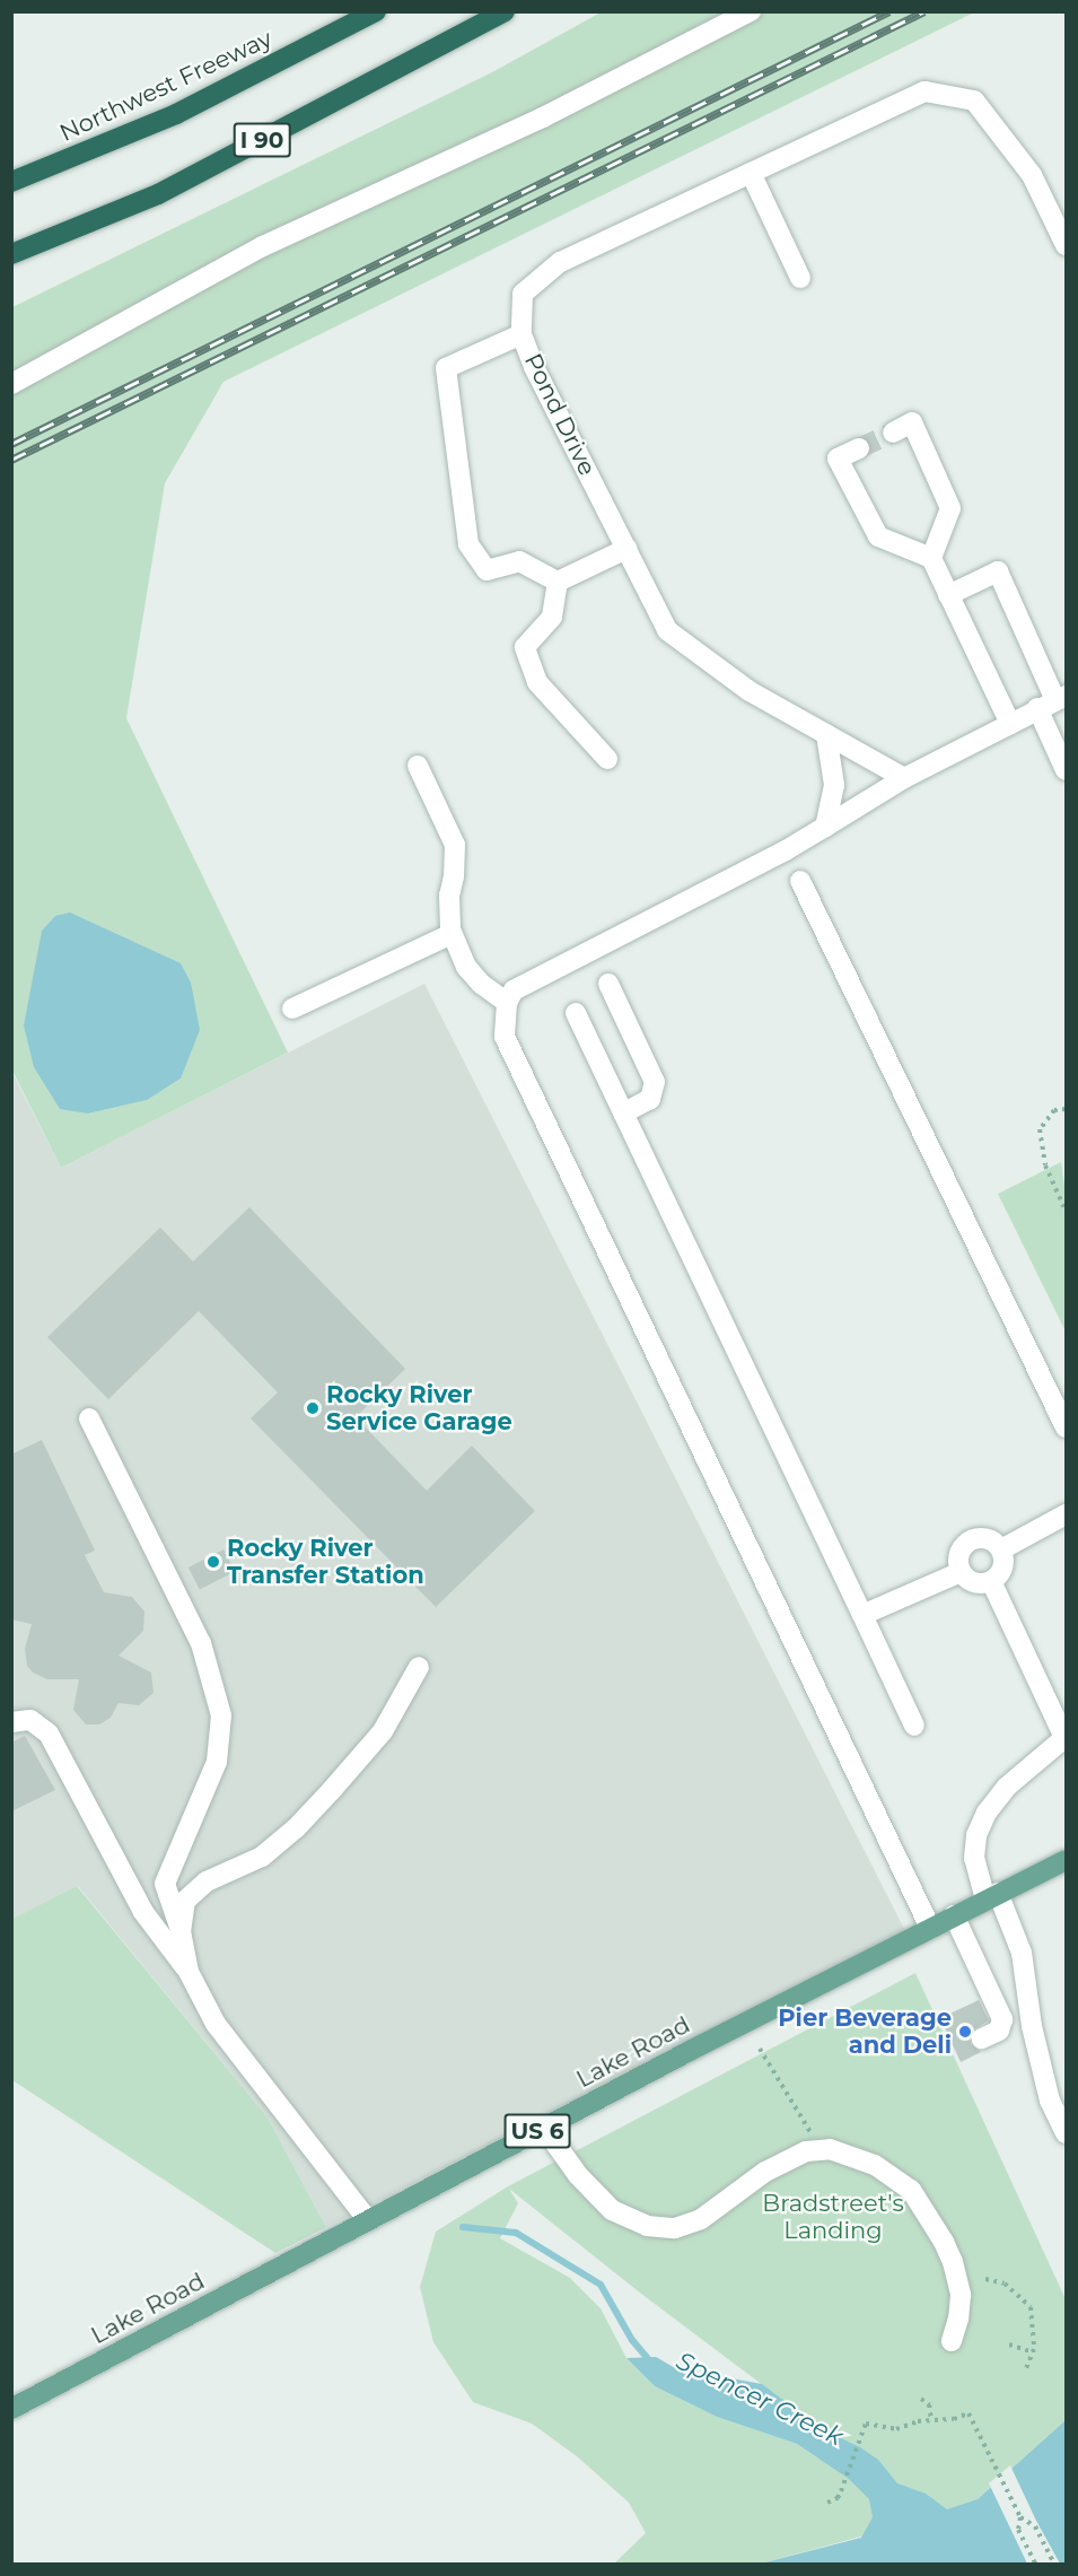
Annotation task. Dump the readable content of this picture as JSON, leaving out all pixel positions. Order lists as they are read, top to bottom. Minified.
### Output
{"streets":{"highway":["Northwest Freeway","I 90"],"main road":["Lake Road","US 6"],"street":["Pond Drive"]},"water":["Spencer Creek"],"parks":["Bradstreet's Landing"],"places":["Rocky River Service Garage","Rocky River Transfer Station","Pier Beverage and Deli"]}
